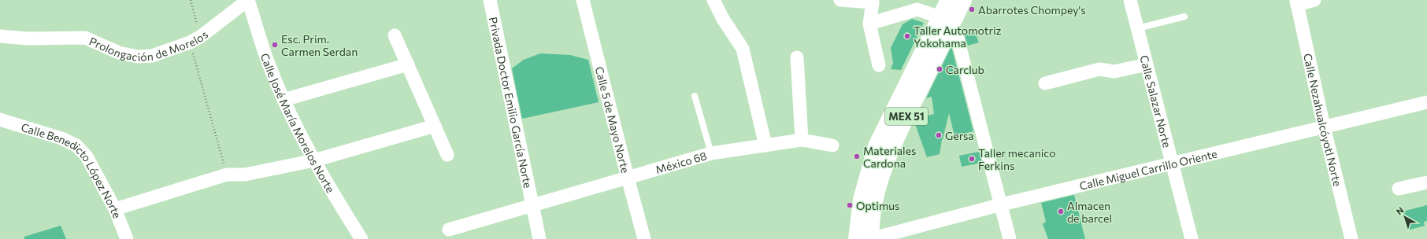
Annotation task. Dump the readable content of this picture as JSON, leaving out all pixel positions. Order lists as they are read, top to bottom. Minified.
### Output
{"streets":{"main road":["MEX 51"],"street":["Prolongación de Morelos","Calle Salazar Norte","Privada Doctor Emilio García Norte","Calle 5 de Mayo Norte","Calle Nezahualcóyotl Norte","Calle José María Morelos Norte","México 68","Calle Miguel Carrillo Oriente","Calle Benedicto López Norte"]},"crossings":[["Prolongación de Morelos","Calle José María Morelos Norte"],["Calle Salazar Norte","Calle Miguel Carrillo Oriente"],["Privada Doctor Emilio García Norte","México 68"],["MEX 51","Calle Miguel Carrillo Oriente"],["Calle 5 de Mayo Norte","México 68"],["Calle Nezahualcóyotl Norte","Calle Miguel Carrillo Oriente"]],"places":["Abarrotes Chompey's","Taller Automotriz Yokohama","Esc. Prim. Carmen Serdan","Carclub","Gersa","Materiales Cardona","Taller mecanico Ferkins","Optimus","Almacen de barcel"],"north":"top left"}
